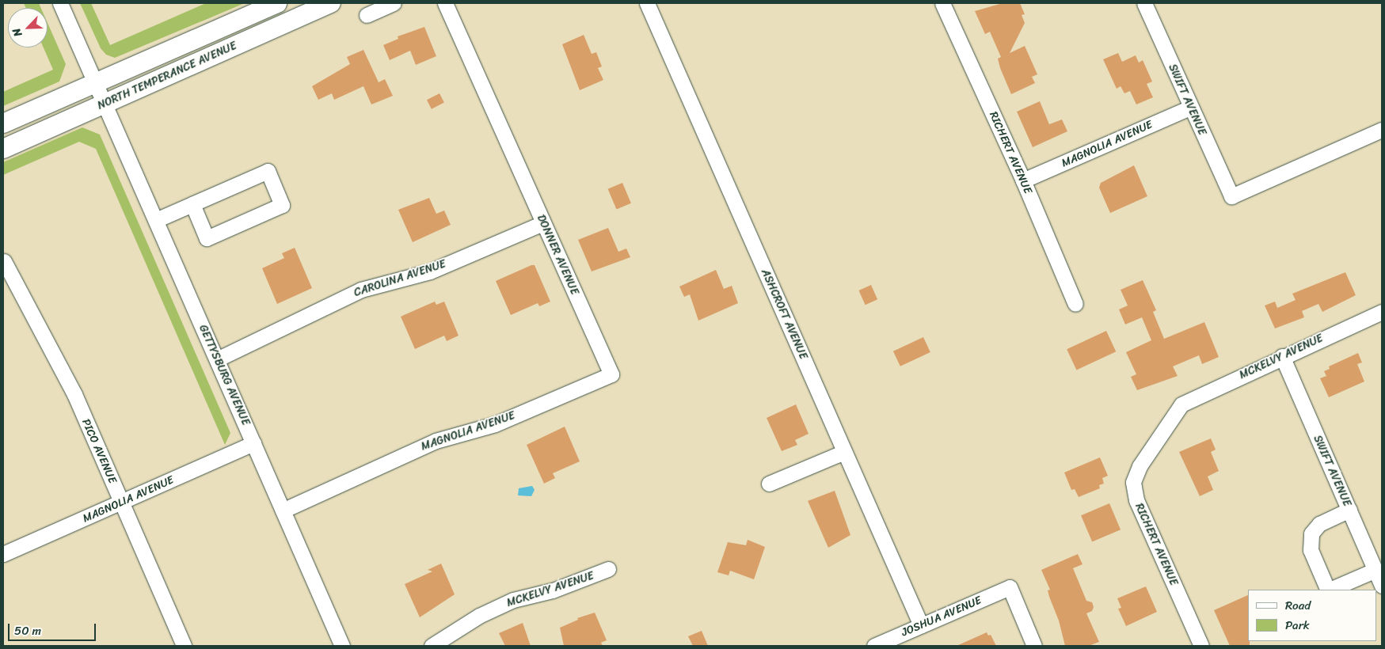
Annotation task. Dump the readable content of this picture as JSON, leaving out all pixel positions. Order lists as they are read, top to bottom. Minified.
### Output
{"streets":{"main road":["NORTH TEMPERANCE AVENUE"],"street":["SWIFT AVENUE","MAGNOLIA AVENUE","RICHERT AVENUE","DONNER AVENUE","CAROLINA AVENUE","ASHCROFT AVENUE","MCKELVY AVENUE","GETTYSBURG AVENUE","PICO AVENUE","JOSHUA AVENUE"]},"crossings":[["NORTH TEMPERANCE AVENUE","GETTYSBURG AVENUE"],["SWIFT AVENUE","MAGNOLIA AVENUE"],["SWIFT AVENUE","MCKELVY AVENUE"],["MAGNOLIA AVENUE","RICHERT AVENUE"],["MAGNOLIA AVENUE","DONNER AVENUE"],["MAGNOLIA AVENUE","GETTYSBURG AVENUE"],["MAGNOLIA AVENUE","PICO AVENUE"],["RICHERT AVENUE","MCKELVY AVENUE"],["DONNER AVENUE","CAROLINA AVENUE"],["CAROLINA AVENUE","GETTYSBURG AVENUE"],["ASHCROFT AVENUE","JOSHUA AVENUE"]],"legend":["Road","Park"],"scale_bar":"50 m","north":"bottom left"}
